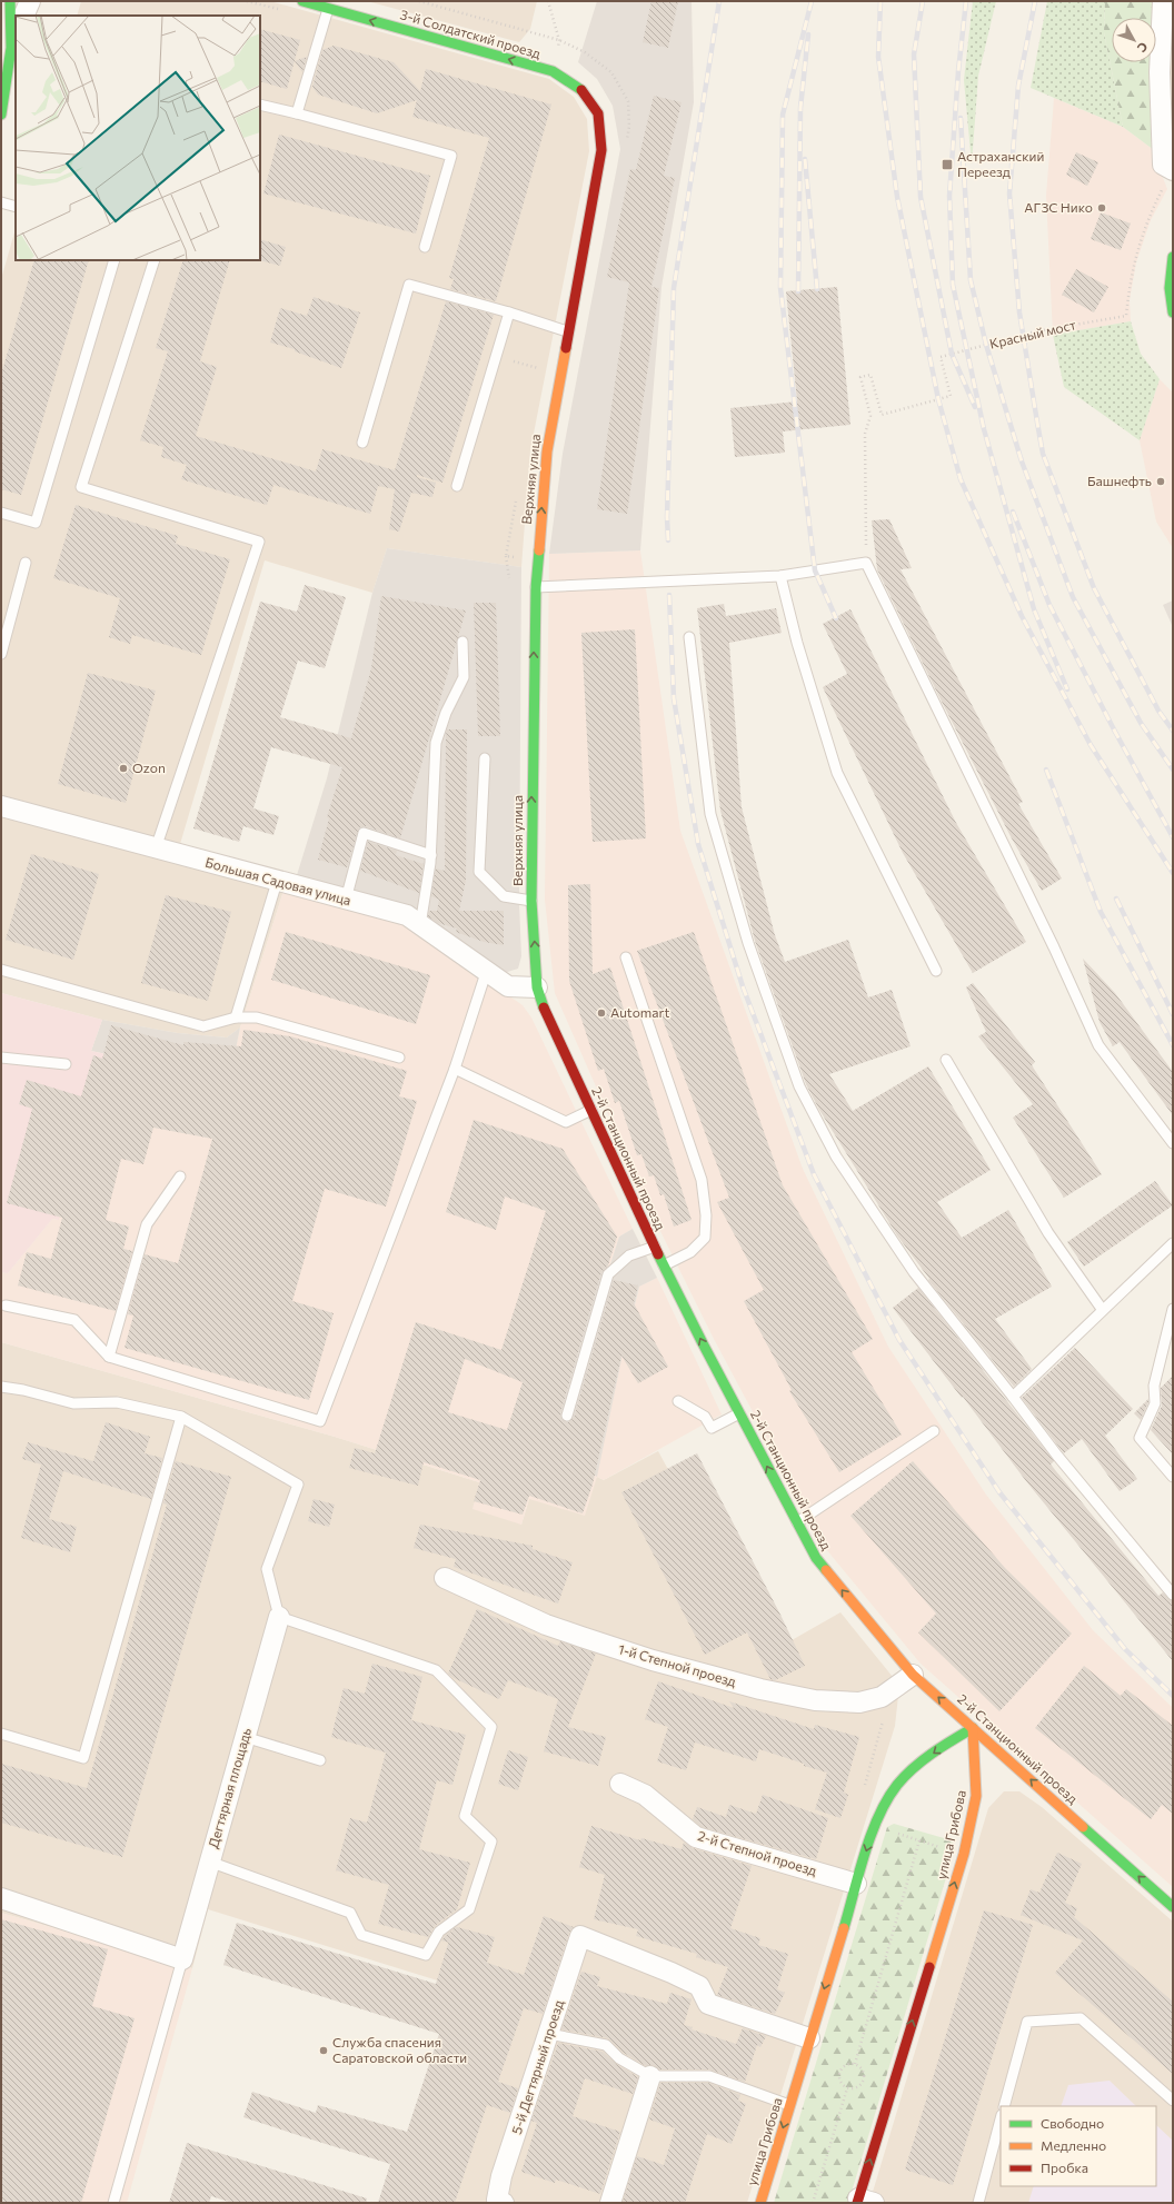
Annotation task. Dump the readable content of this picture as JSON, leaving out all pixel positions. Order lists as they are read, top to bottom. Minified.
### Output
{"streets":{"main road":["3-й Солдатский проезд","Верхняя улица","2-й Станционный проезд","улица Грибова"],"street":["Большая Садовая улица","1-й Степной проезд","Дегтярная площадь","2-й Степной проезд","5-й Дегтярный проезд"],"path":["Красный мост"]},"crossings":[["3-й Солдатский проезд","Верхняя улица"],["Верхняя улица","Большая Садовая улица"],["Верхняя улица","2-й Станционный проезд"],["Большая Садовая улица","2-й Станционный проезд"],["2-й Станционный проезд","1-й Степной проезд"],["2-й Станционный проезд","улица Грибова"],["улица Грибова","2-й Степной проезд"],["улица Грибова","5-й Дегтярный проезд"]],"one_way":["3-й Солдатский проезд","Верхняя улица","2-й Станционный проезд"],"places":{"transit":["Астраханский Переезд"],"other":["АГЗС Нико","Башнефть","Ozon","Automart","Служба спасения Саратовской области"]},"legend":["Свободно","Медленно","Пробка"],"north":"bottom right"}
